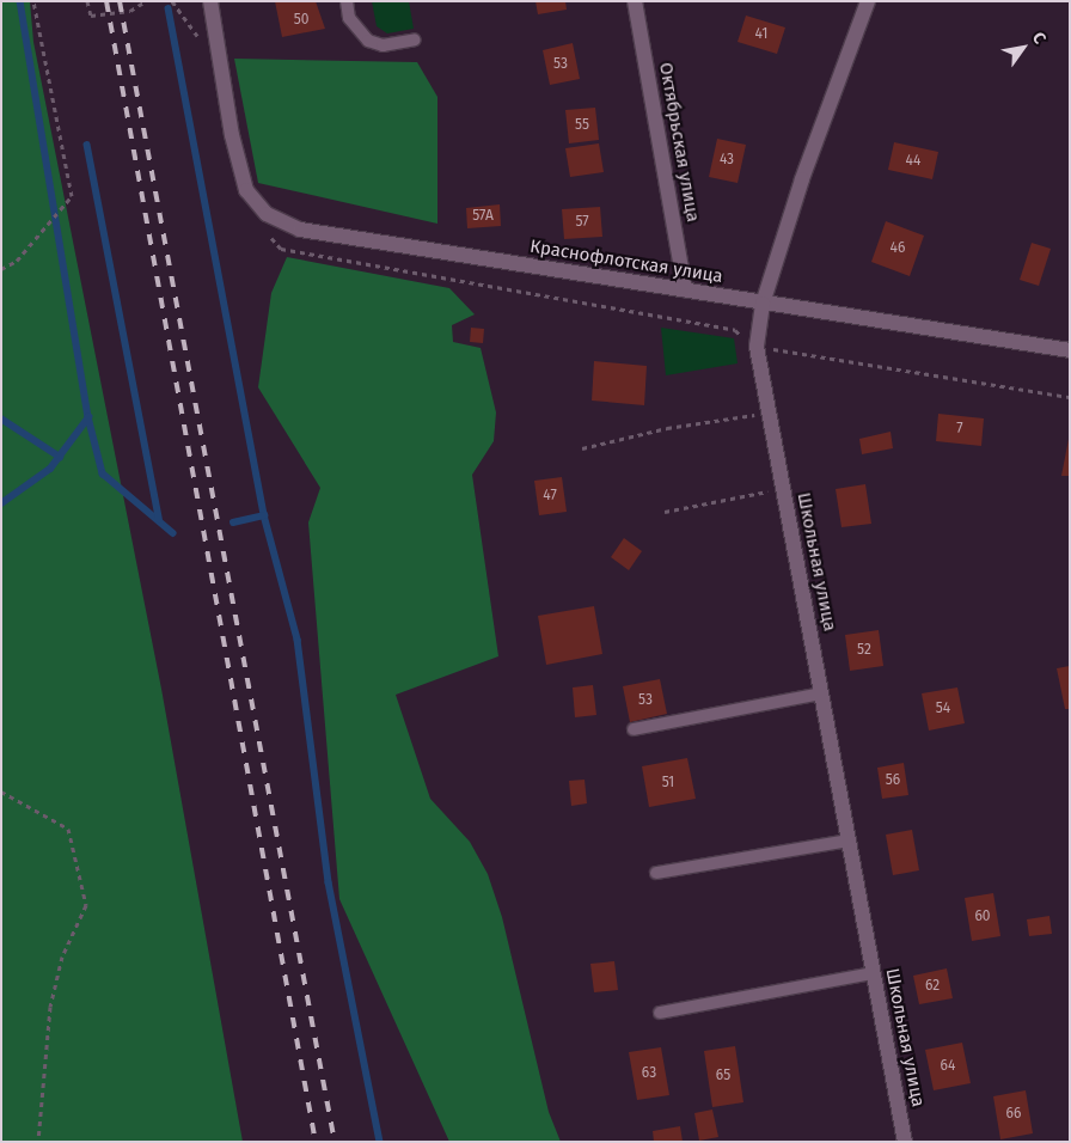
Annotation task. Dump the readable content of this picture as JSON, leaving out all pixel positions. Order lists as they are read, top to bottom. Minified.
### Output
{"streets":{"street":["Октябрьская улица","Краснофлотская улица","Школьная улица"]},"crossings":[["Октябрьская улица","Краснофлотская улица"],["Краснофлотская улица","Школьная улица"]],"house_numbers":["50","41","53","55","43","44","57А","57","46","7","47","52","53","54","56","51","60","62","64","63","65","66"],"north":"top right"}
